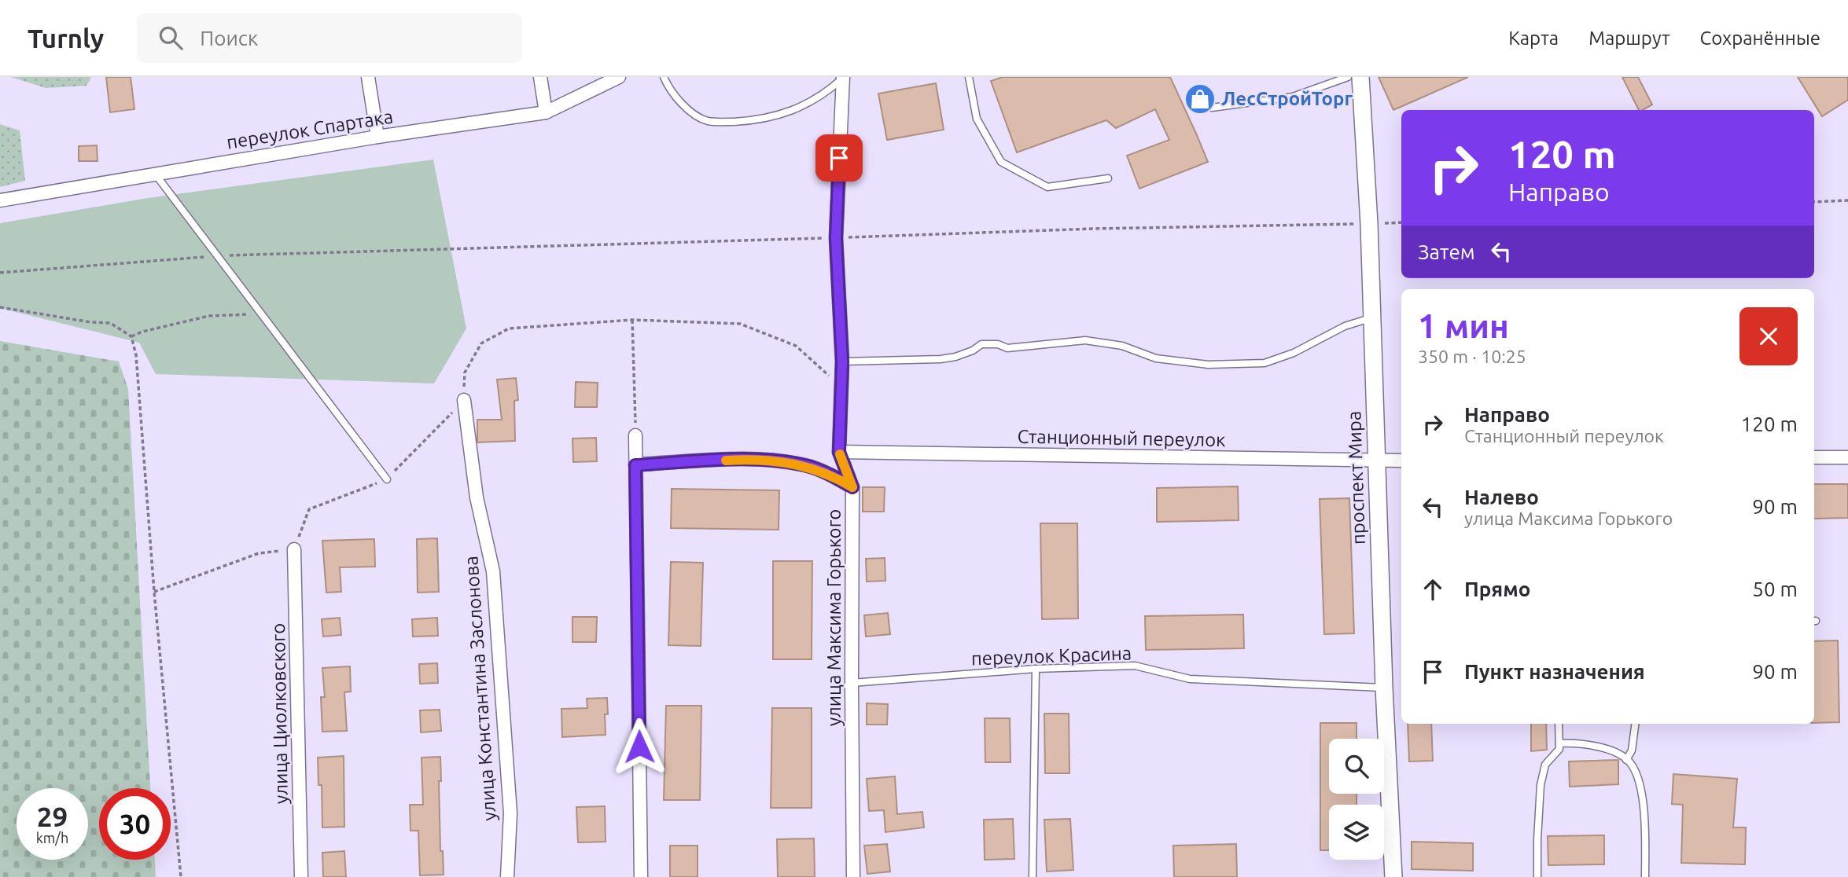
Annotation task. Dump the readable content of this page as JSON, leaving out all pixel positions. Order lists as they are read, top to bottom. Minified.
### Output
{"streets":{"street":["переулок Спартака","Станционный переулок","проспект Мира","улица Максима Горького","улица Константина Заслонова","улица Циолковского"],"lane":["переулок Красина"]},"crossings":[["Станционный переулок","проспект Мира"],["Станционный переулок","улица Максима Горького"],["проспект Мира","переулок Красина"],["улица Максима Горького","переулок Красина"]],"places":{"shop":["ЛесСтройТорг"]},"page":{"header":"Turnly","search":"Поиск","nav":["Карта","Маршрут","Сохранённые"],"turn":["120 m","Направо"],"then":"Затем","heading":["1 мин","350 m · 10:25"],"list":[{"name":"Направо","note":"Станционный переулок","value":"120 m"},{"name":"Налево","note":"улица Максима Горького","value":"90 m"},{"name":"Прямо","value":"50 m"},{"name":"Пункт назначения","value":"90 m"}],"speed":"29 km/h","limit":"30"}}
